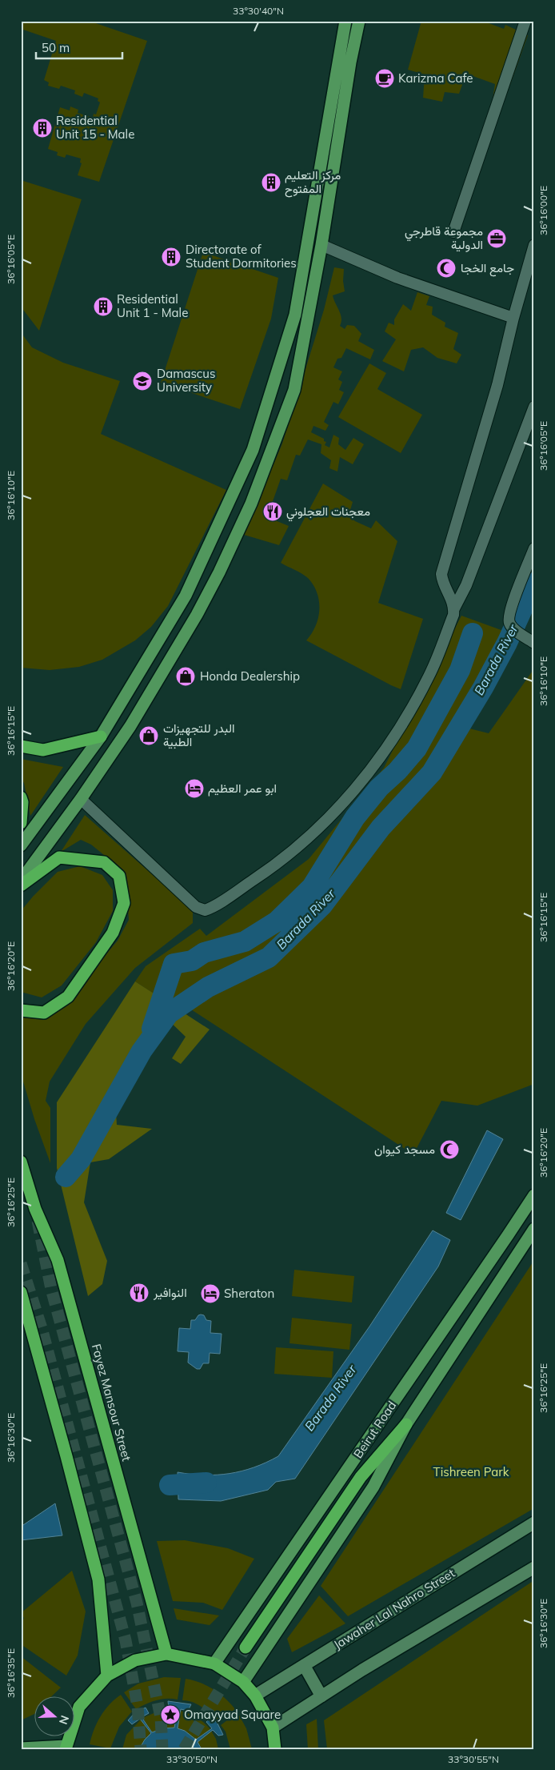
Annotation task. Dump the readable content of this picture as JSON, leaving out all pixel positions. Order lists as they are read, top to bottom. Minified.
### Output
{"streets":{"highway":["Fayez Mansour Street"],"main road":["Beirut Road","Jawaher Lal Nahro Street"]},"water":["Barada River"],"parks":["Tishreen Park"],"places":{"cafe":["Karizma Cafe"],"building":["Residential Unit 15 - Male","مركز التعليم المفتوح","Directorate of Student Dormitories","Residential Unit 1 - Male"],"office":["مجموعة قاطرجي الدولية"],"mosque":["جامع الخجا","مسجد كيوان"],"school or university":["Damascus University"],"restaurant":["معجنات العجلوني","النوافير"],"shop":["Honda Dealership","البدر للتجهيزات الطبية"],"hotel":["ابو عمر العظيم","Sheraton"],"place":["Omayyad Square"]},"scale_bar":"50 m","north":"right","coordinates":["33°30'40\"N","36°16'00\"E","36°16'05\"E","36°16'10\"E","36°16'15\"E","36°16'20\"E","36°16'25\"E","36°16'30\"E","36°16'35\"E","33°30'50\"N","33°30'55\"N"]}
